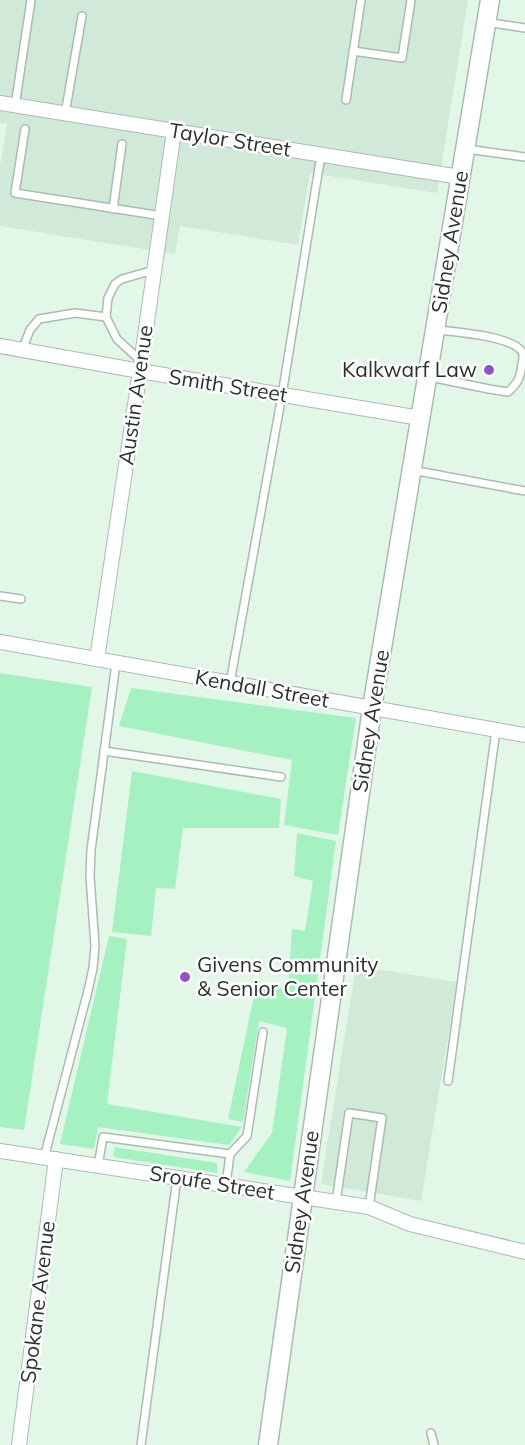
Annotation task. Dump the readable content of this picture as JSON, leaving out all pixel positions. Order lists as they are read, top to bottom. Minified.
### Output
{"streets":{"main road":["Sidney Avenue"],"street":["Taylor Street","Smith Street","Austin Avenue","Kendall Street","Sroufe Street","Spokane Avenue"]},"crossings":[["Taylor Street","Sidney Avenue"],["Taylor Street","Austin Avenue"],["Sidney Avenue","Smith Street"],["Sidney Avenue","Kendall Street"],["Sidney Avenue","Sroufe Street"],["Smith Street","Austin Avenue"],["Austin Avenue","Kendall Street"],["Sroufe Street","Spokane Avenue"]],"places":["Kalkwarf Law","Givens Community & Senior Center"]}
